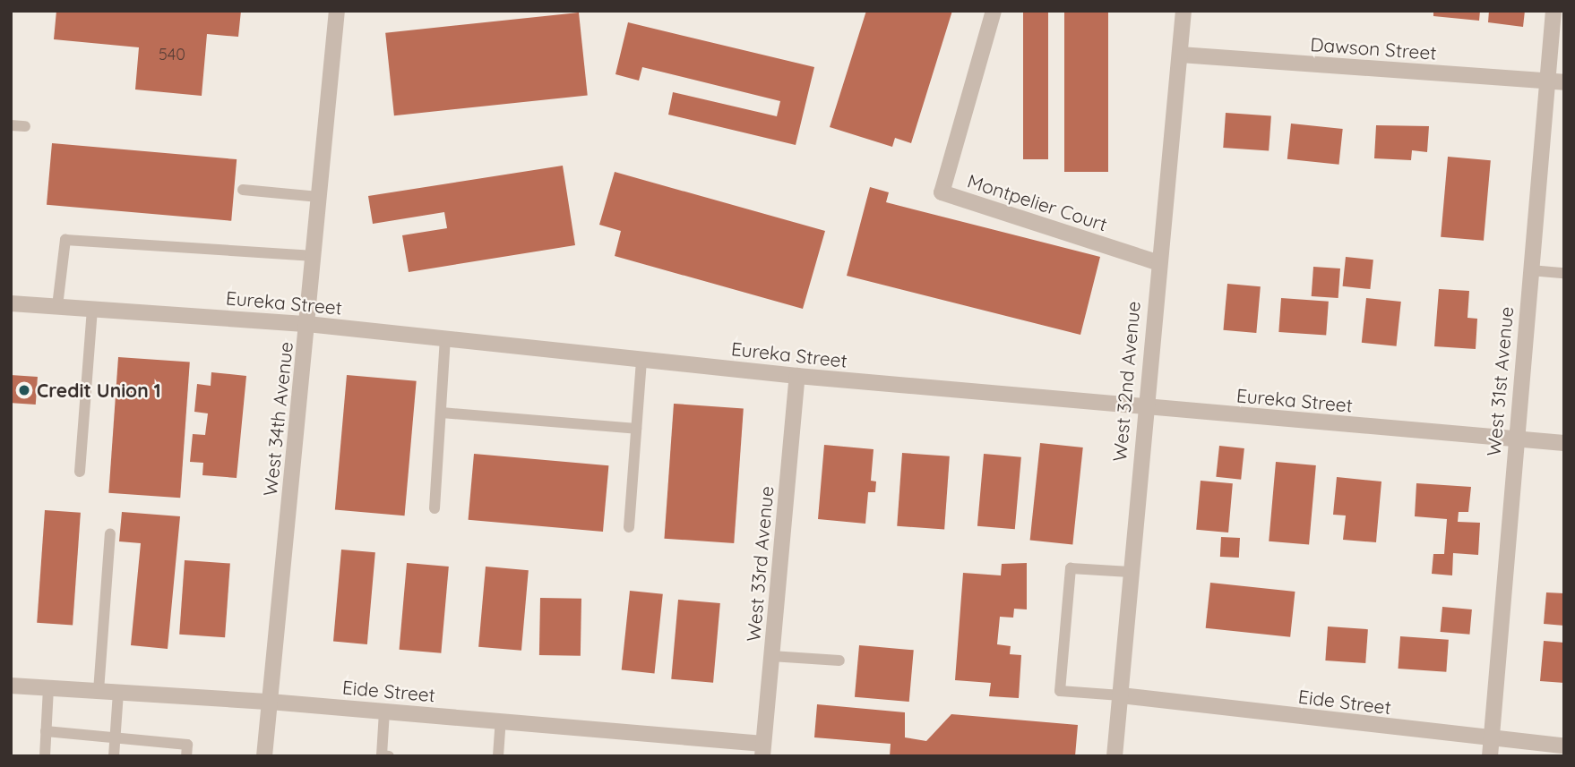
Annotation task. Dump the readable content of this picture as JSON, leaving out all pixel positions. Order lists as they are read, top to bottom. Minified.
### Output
{"streets":{"street":["Dawson Street","Montpelier Court","Eureka Street","West 32nd Avenue","West 31st Avenue","West 34th Avenue","West 33rd Avenue","Eide Street"]},"crossings":[["Dawson Street","West 32nd Avenue"],["Dawson Street","West 31st Avenue"],["Montpelier Court","West 32nd Avenue"],["Eureka Street","West 32nd Avenue"],["Eureka Street","West 31st Avenue"],["Eureka Street","West 34th Avenue"],["Eureka Street","West 33rd Avenue"],["West 32nd Avenue","Eide Street"],["West 31st Avenue","Eide Street"],["West 34th Avenue","Eide Street"],["West 33rd Avenue","Eide Street"]],"places":["Credit Union 1"],"house_numbers":["540"]}
